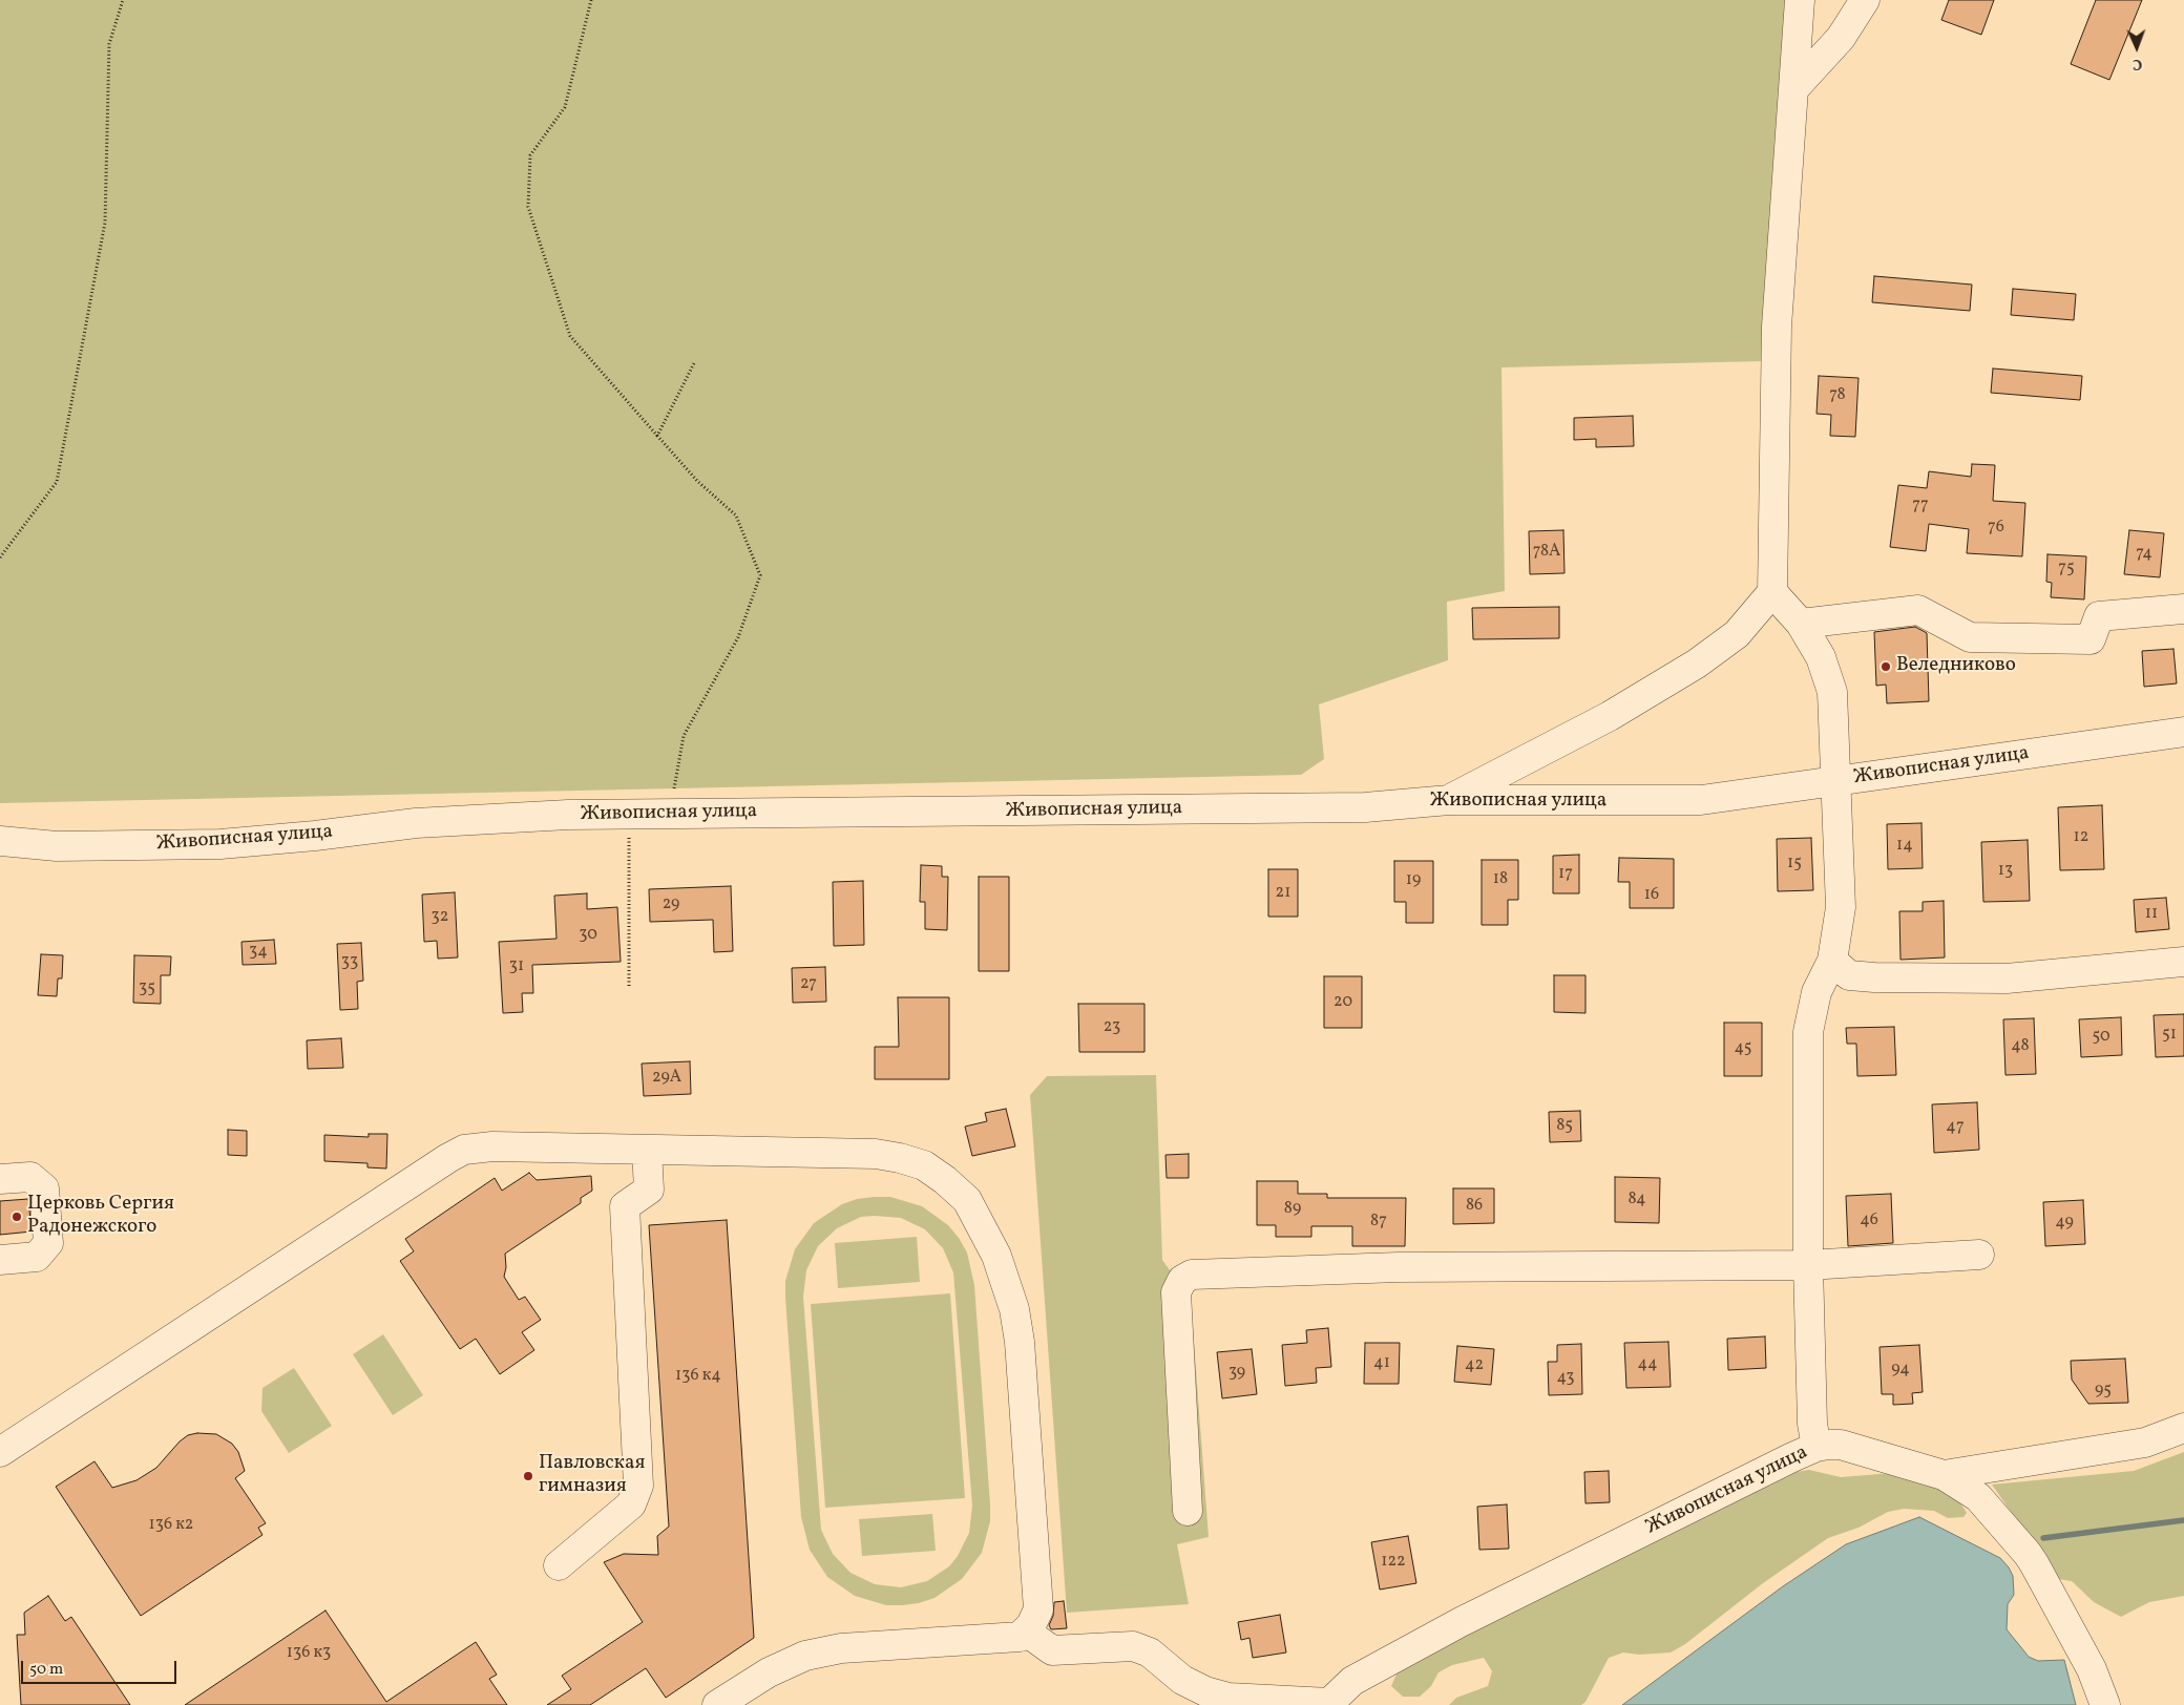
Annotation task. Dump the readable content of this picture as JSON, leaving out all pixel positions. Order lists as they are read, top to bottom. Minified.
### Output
{"streets":{"street":["Живописная улица"]},"places":["Веледниково","Церковь Сергия Радонежского","Павловская гимназия"],"house_numbers":["78","77","76","78А","74","75","12","14","15","13","17","18","19","21","16","29","11","32","30","34","33","31","27","35","20","23","51","50","48","45","29А","85","47","84","86","89","46","87","49","41","44","42","94","39","136 к4","43","95","136 к2","122","136 к3"],"scale_bar":"50 m","north":"bottom"}
